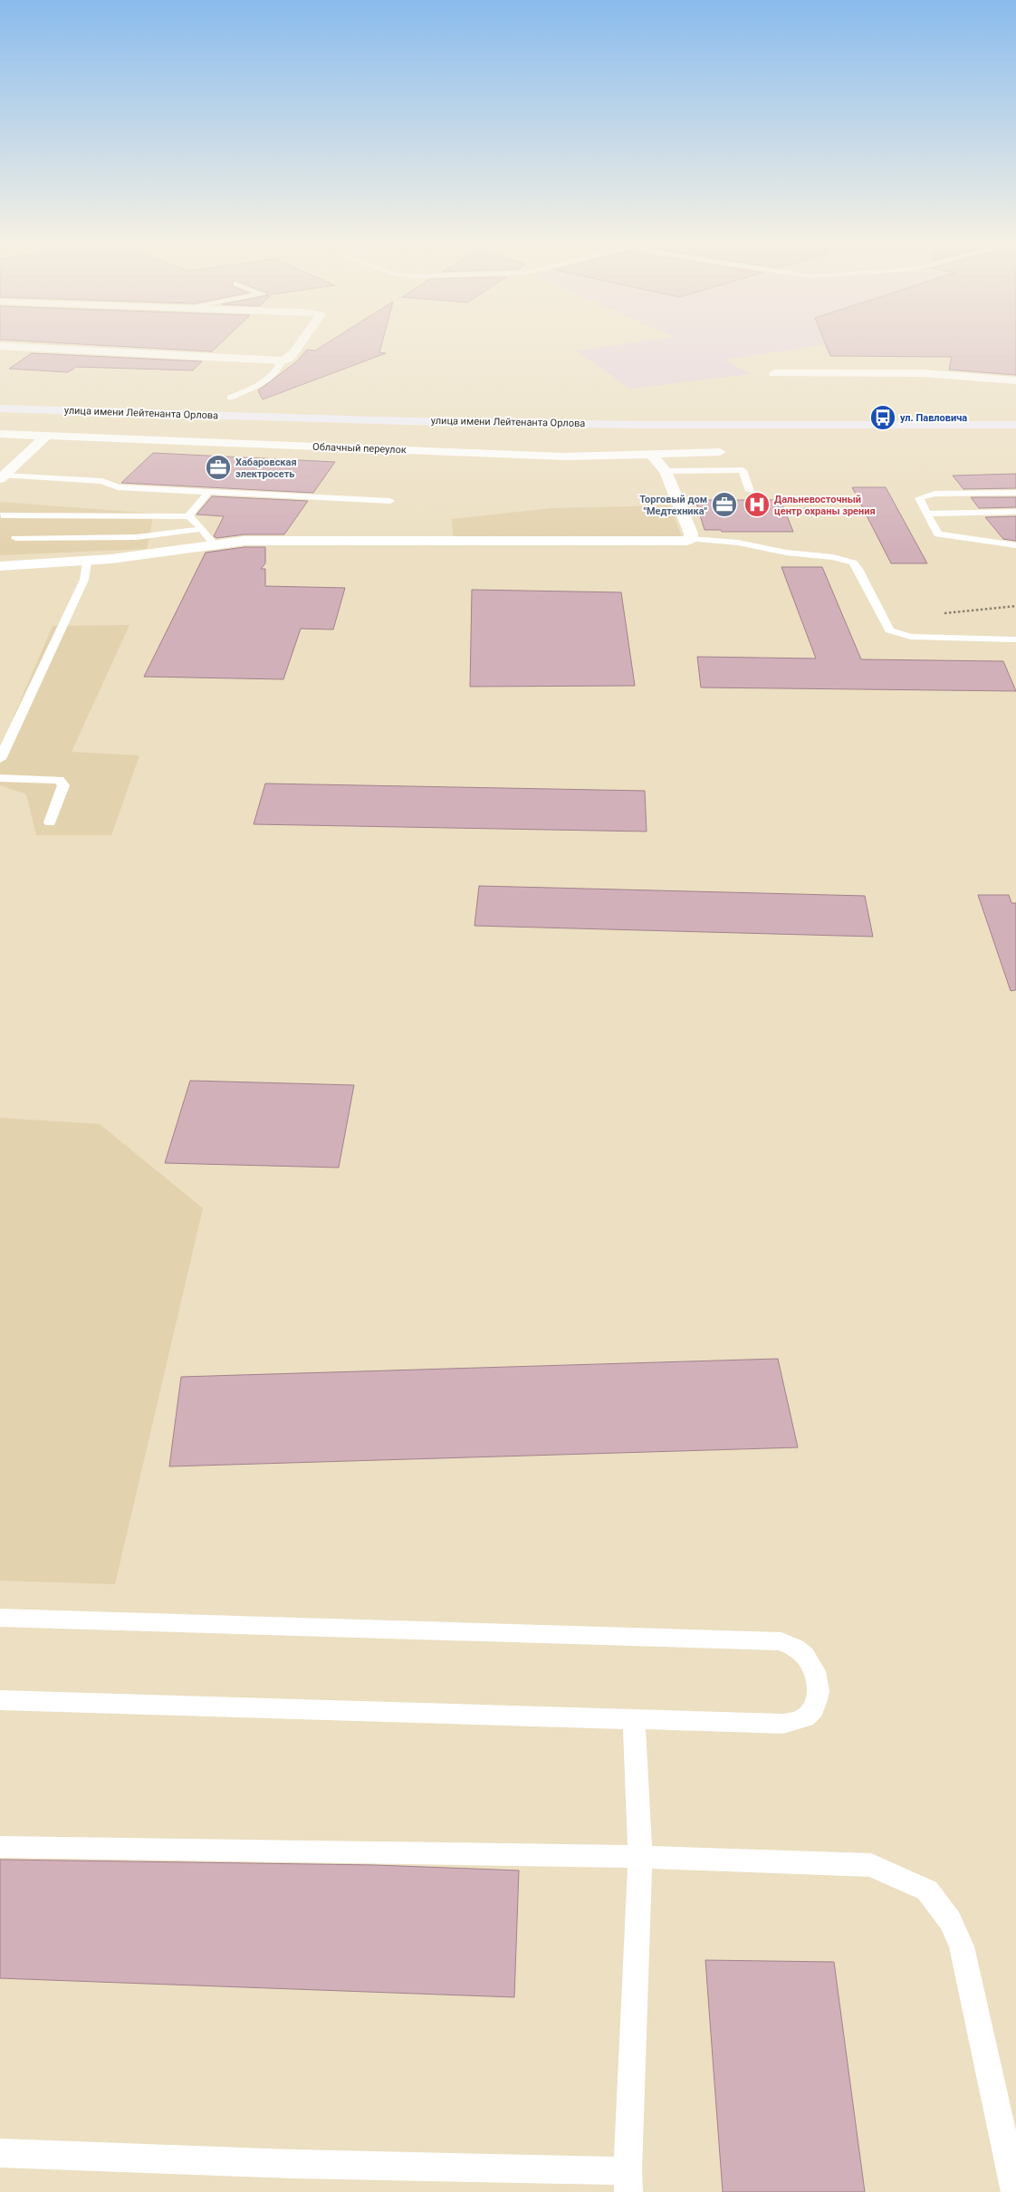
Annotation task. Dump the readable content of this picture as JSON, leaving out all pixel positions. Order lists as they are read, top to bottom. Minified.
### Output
{"streets":{"main road":["улица имени Лейтенанта Орлова"],"street":["Облачный переулок"]},"places":{"bus stop":["ул. Павловича"],"office":["Хабаровская электросеть","Торговый дом \"Медтехника\""],"hospital":["Дальневосточный центр охраны зрения"]}}
